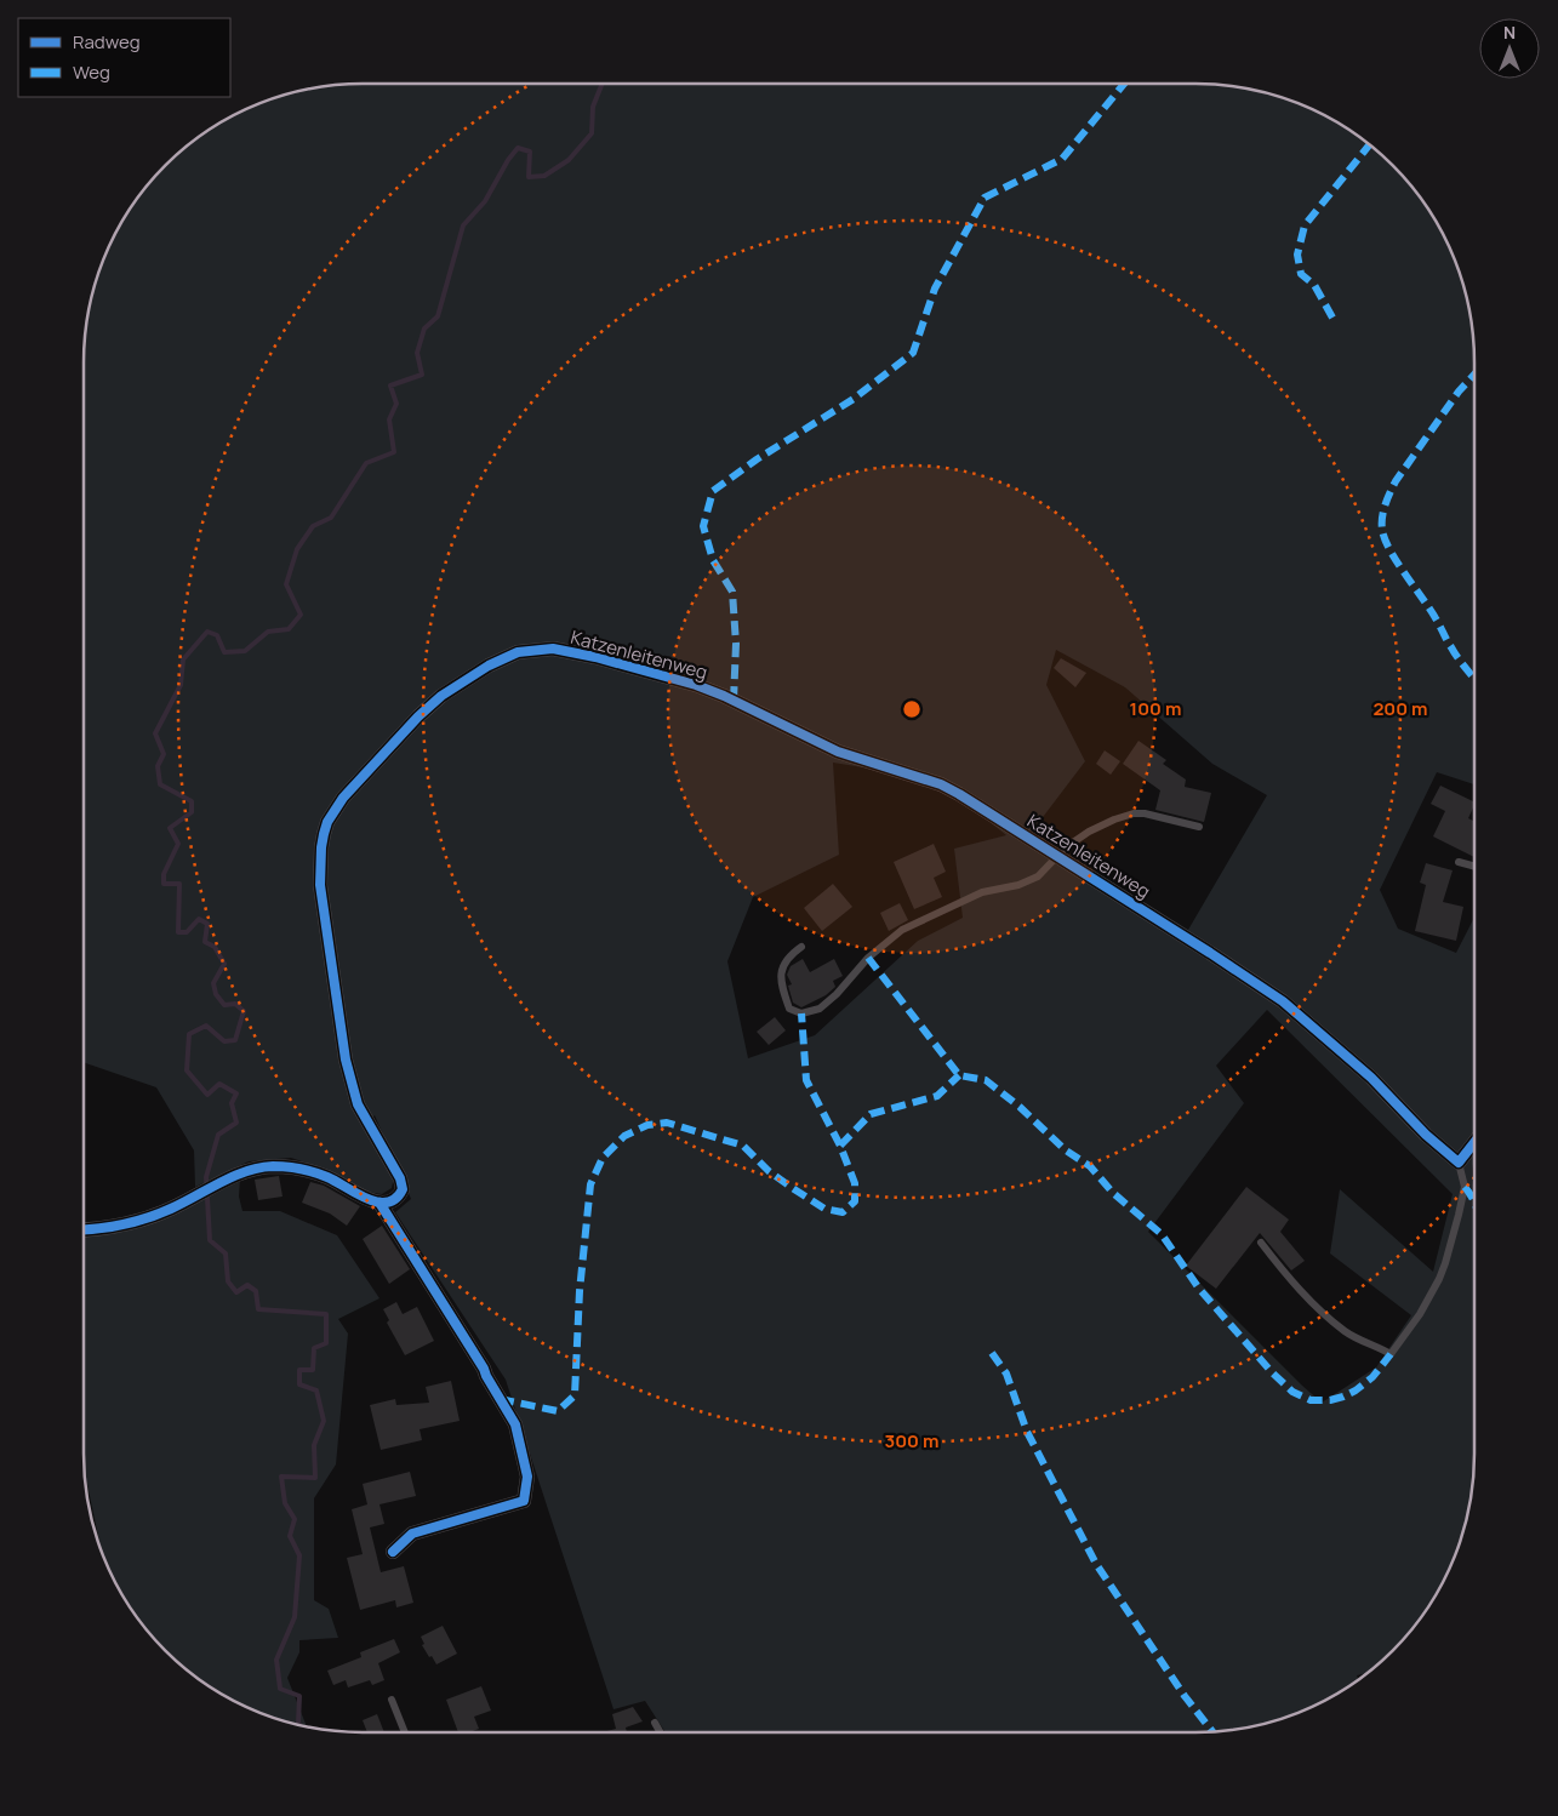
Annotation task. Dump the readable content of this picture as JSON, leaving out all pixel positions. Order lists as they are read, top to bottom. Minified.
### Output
{"streets":{"street":["Katzenleitenweg"]},"legend":["Radweg","Weg"],"north":"top","rings":["100 m","200 m","300 m"]}
